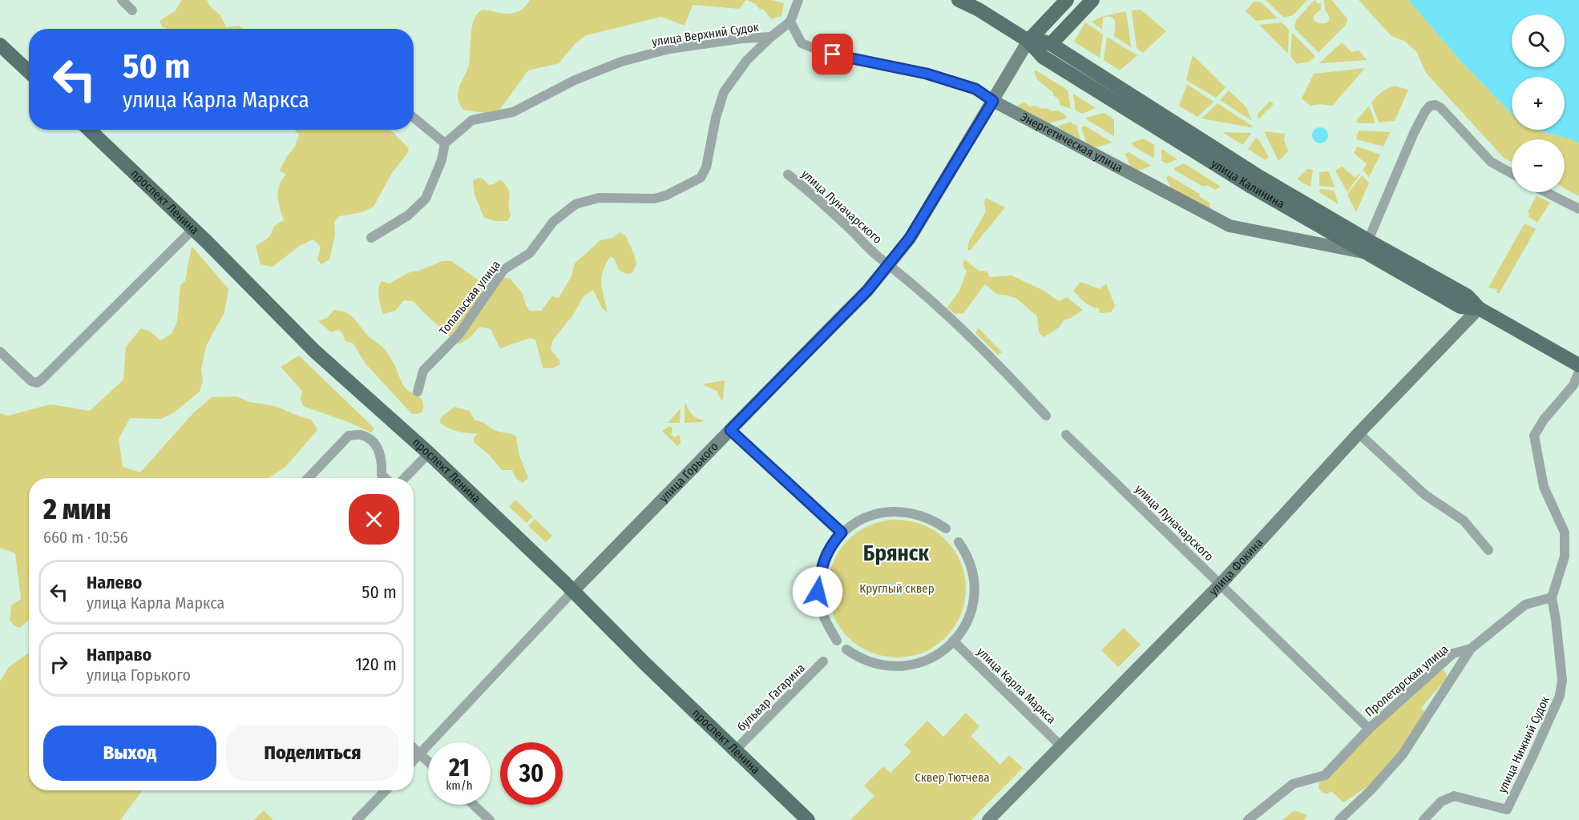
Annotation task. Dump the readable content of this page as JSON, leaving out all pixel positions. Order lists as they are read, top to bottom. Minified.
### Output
{"streets":{"main road":["улица Калинина","проспект Ленина","улица Горького"],"street":["улица Верхний Судок","Энергетическая улица","улица Луначарского","Топальская улица","улица Фокина","Пролетарская улица","улица Карла Маркса","бульвар Гагарина","улица Нижний Судок"]},"crossings":[["улица Верхний Судок","Топальская улица"],["Энергетическая улица","улица Калинина"],["Энергетическая улица","Топальская улица"],["Энергетическая улица","улица Горького"],["улица Калинина","улица Горького"],["улица Калинина","улица Фокина"],["проспект Ленина","улица Горького"],["проспект Ленина","бульвар Гагарина"],["улица Луначарского","улица Горького"],["улица Луначарского","улица Фокина"],["улица Луначарского","Пролетарская улица"],["улица Фокина","улица Карла Маркса"],["Пролетарская улица","улица Нижний Судок"]],"districts":["Брянск"],"parks":["Круглый сквер","Сквер Тютчева"],"page":{"map_buttons":["+","−"],"turn":["50 m","улица Карла Маркса"],"heading":["2 мин","660 m · 10:56"],"list":[{"name":"Налево","note":"улица Карла Маркса","value":"50 m"},{"name":"Направо","note":"улица Горького","value":"120 m"}],"buttons":["Выход","Поделиться"],"speed":"21 km/h","limit":"30"}}
